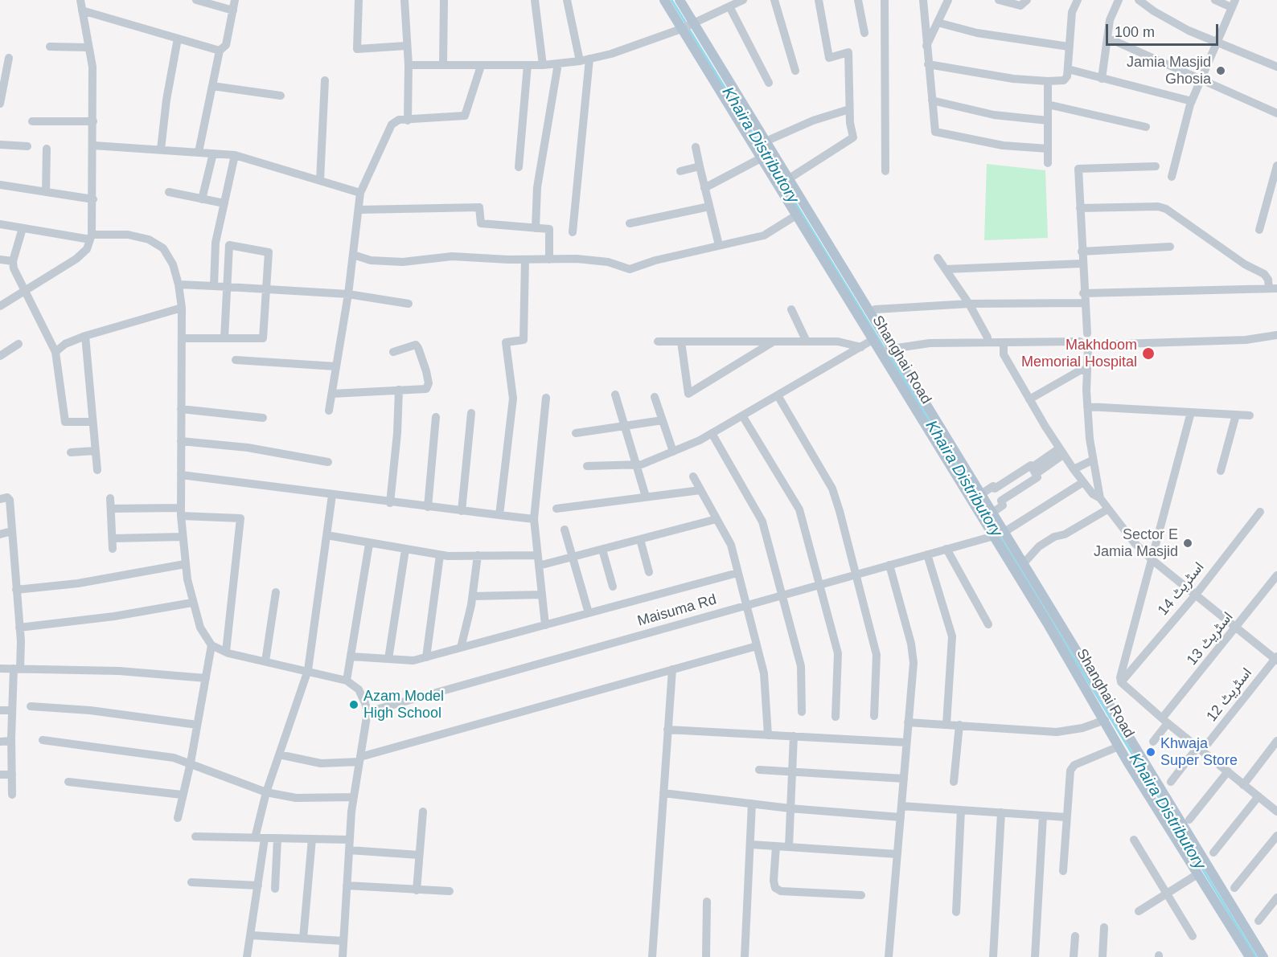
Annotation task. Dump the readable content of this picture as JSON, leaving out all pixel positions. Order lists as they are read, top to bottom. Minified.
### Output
{"streets":{"main road":["Shanghai Road"],"street":["اسٹریٹ 14","Maisuma Rd","اسٹریٹ 13","اسٹریٹ 12"]},"crossings":[["Shanghai Road","Maisuma Rd"]],"water":["Khaira Distributory"],"places":["Jamia Masjid Ghosia","Makhdoom Memorial Hospital","Sector E Jamia Masjid","Azam Model High School","Khwaja Super Store"],"scale_bar":"100 m"}
